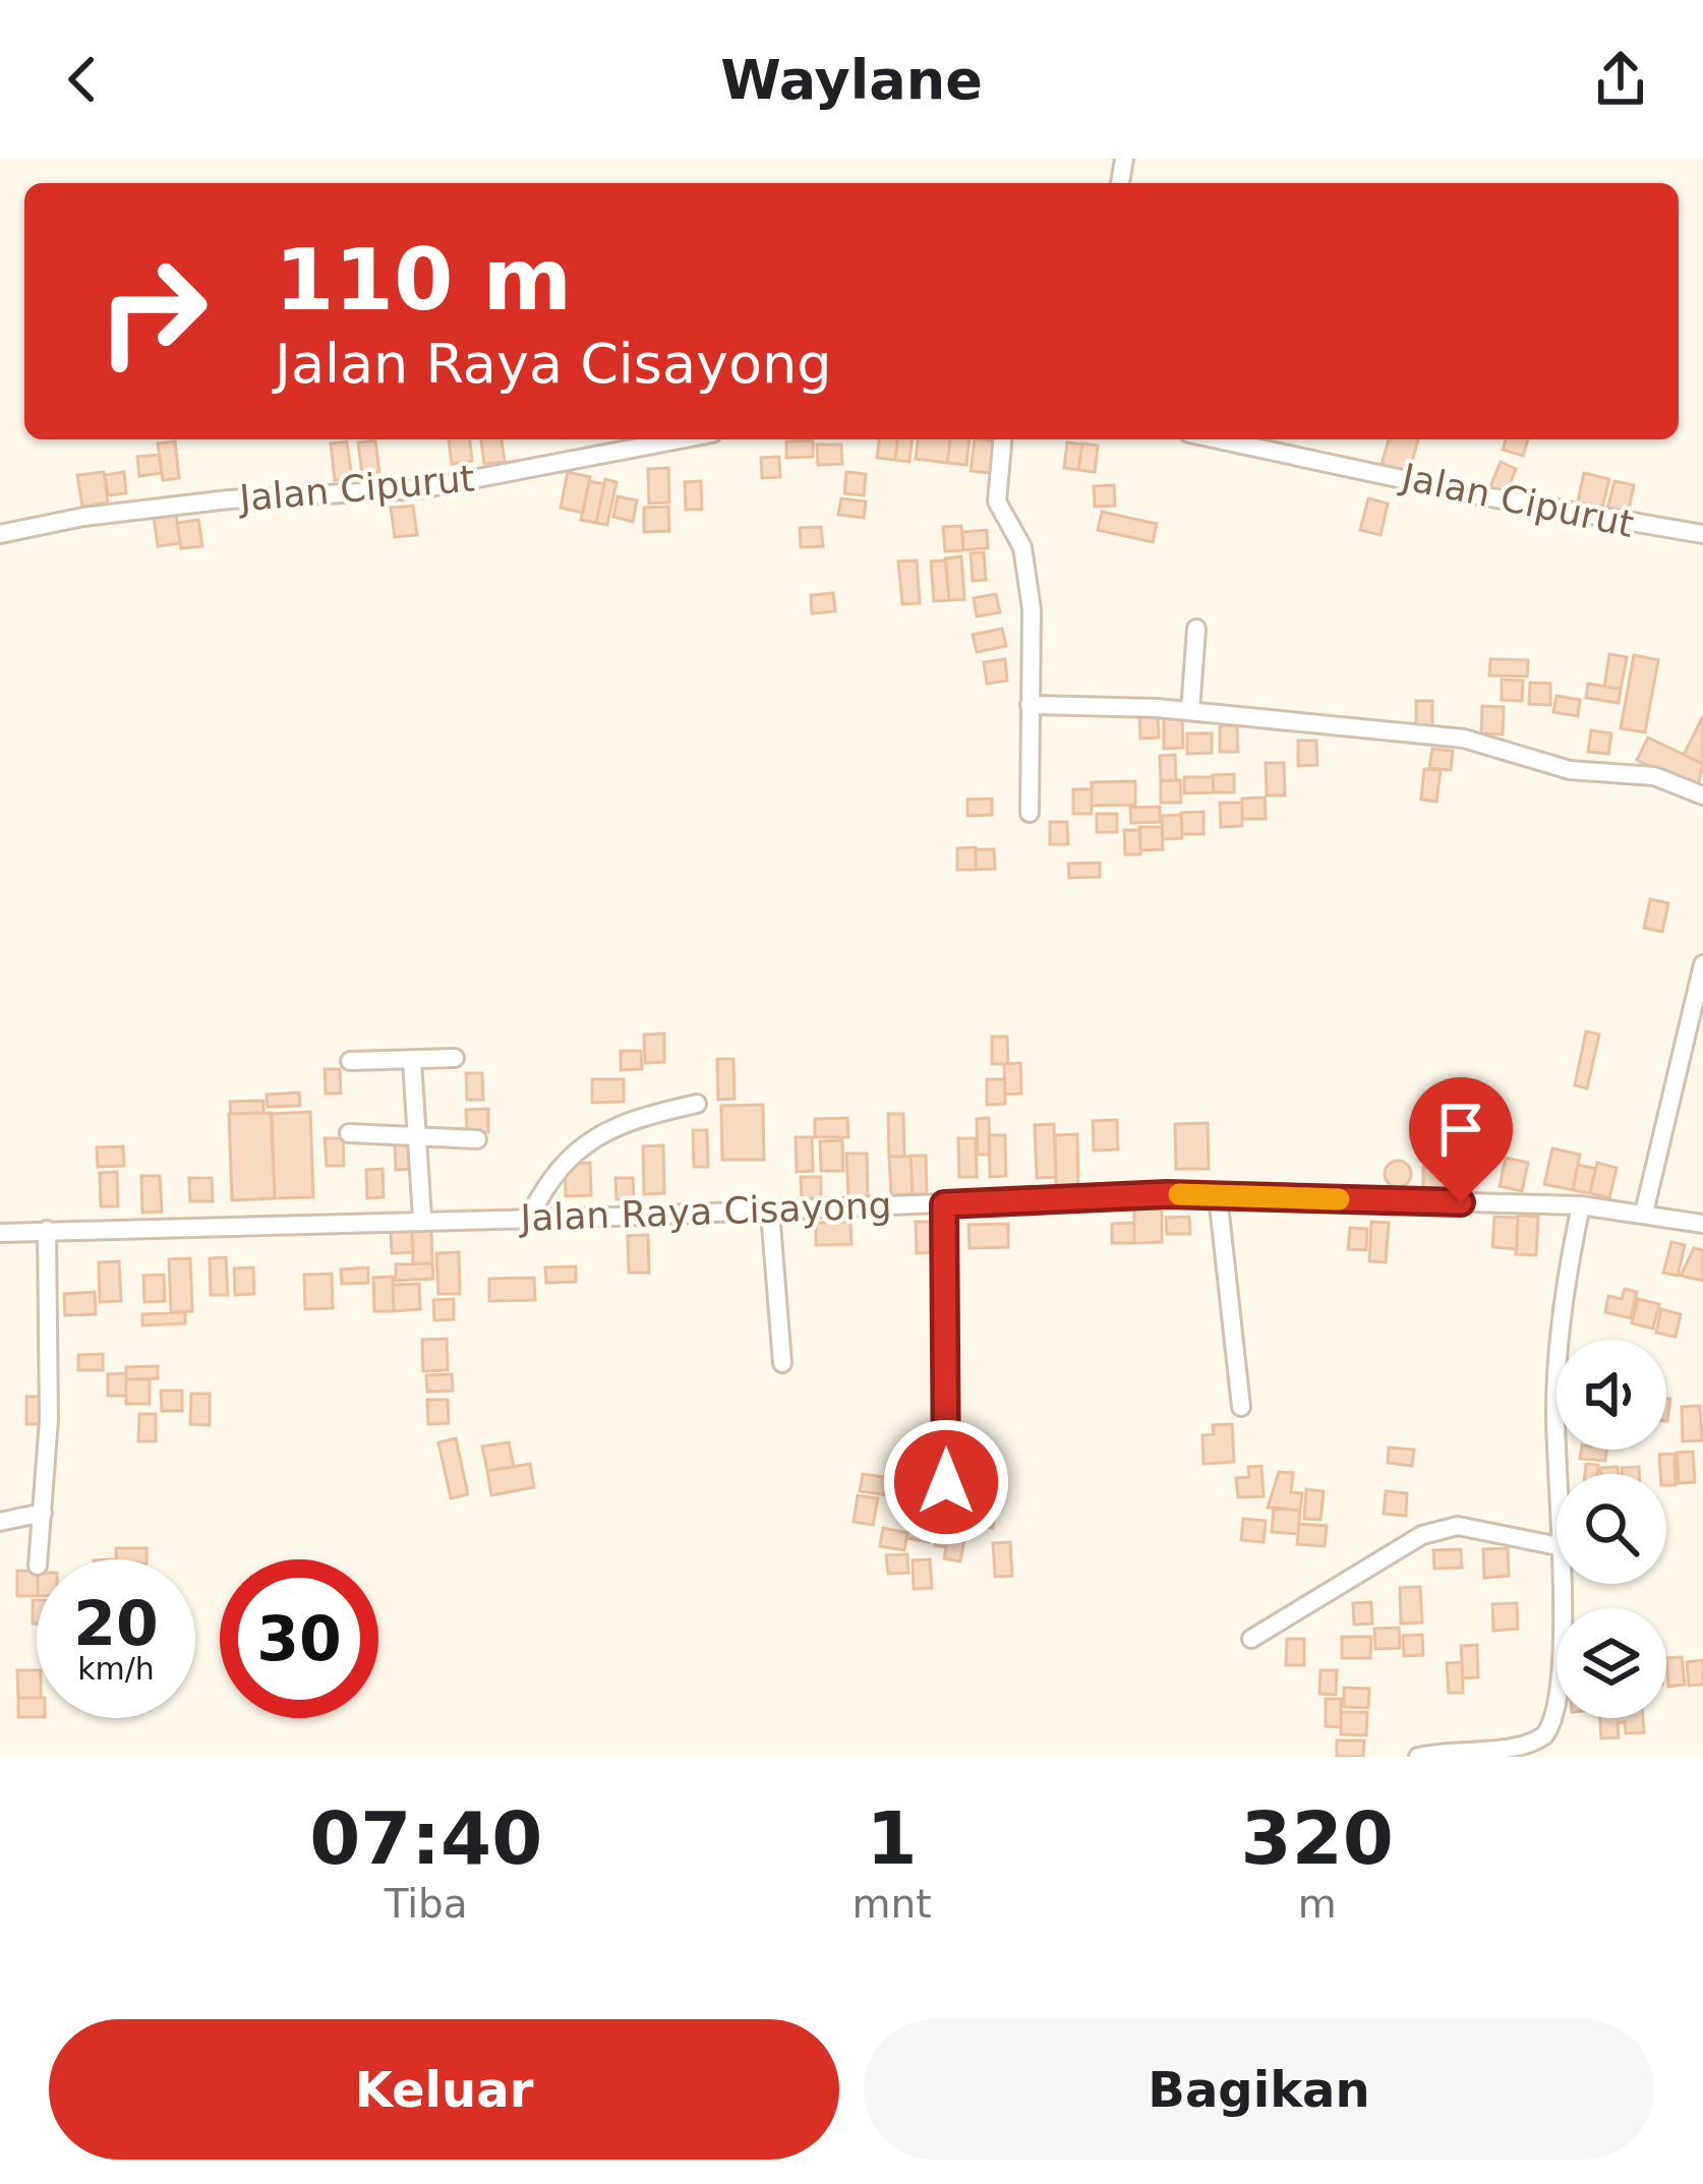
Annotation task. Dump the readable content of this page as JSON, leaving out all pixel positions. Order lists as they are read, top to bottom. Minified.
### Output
{"streets":{"street":["Jalan Cipurut","Jalan Raya Cisayong"]},"page":{"header":"Waylane","turn":["110 m","Jalan Raya Cisayong"],"speed":"20 km/h","limit":"30","eta":["07:40","Tiba","1","mnt","320","m"],"buttons":["Keluar","Bagikan"]}}
